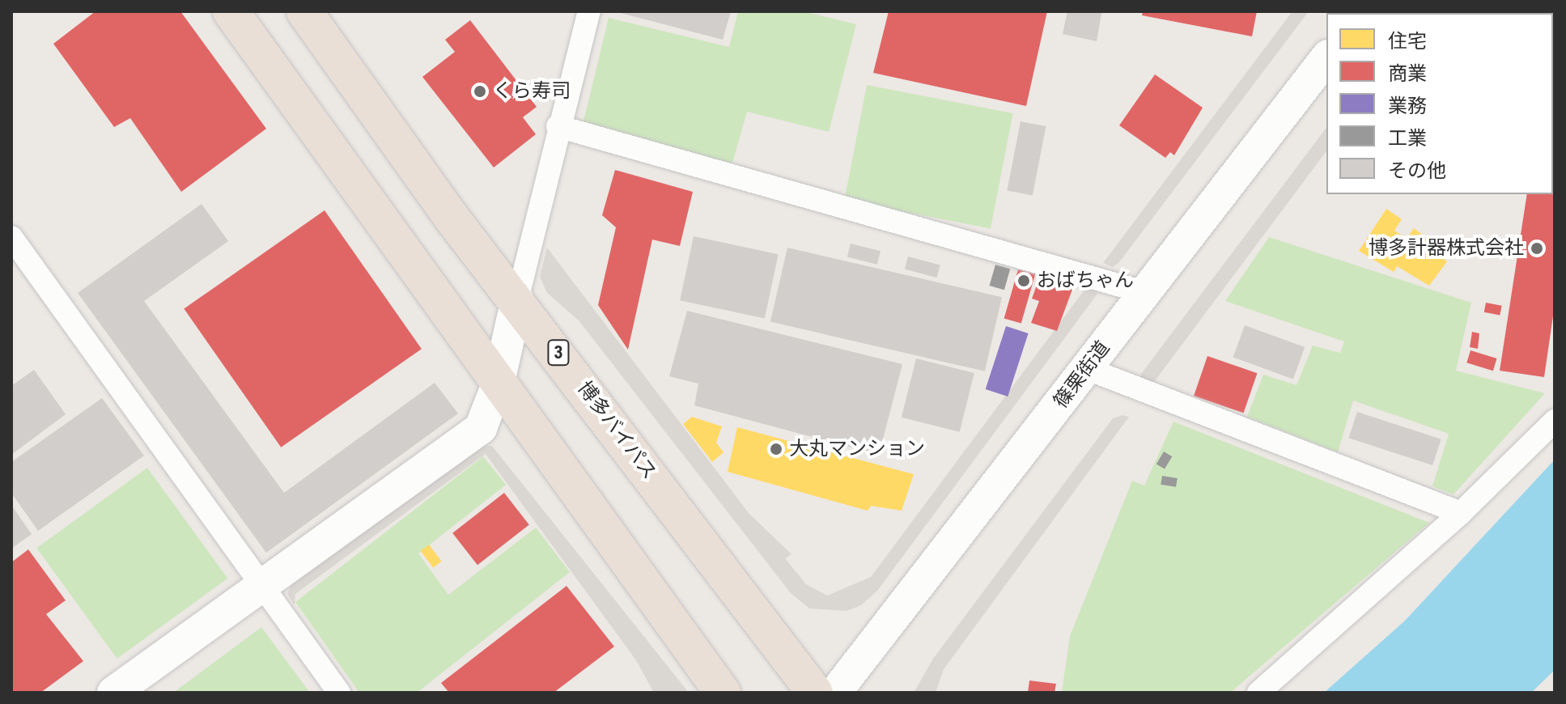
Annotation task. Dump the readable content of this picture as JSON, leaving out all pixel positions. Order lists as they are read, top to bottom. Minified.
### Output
{"streets":{"highway":["3","博多バイパス"],"main road":["篠栗街道"]},"places":["くら寿司","博多計器株式会社","おばちゃん","大丸マンション"],"legend":["住宅","商業","業務","工業","その他"]}
